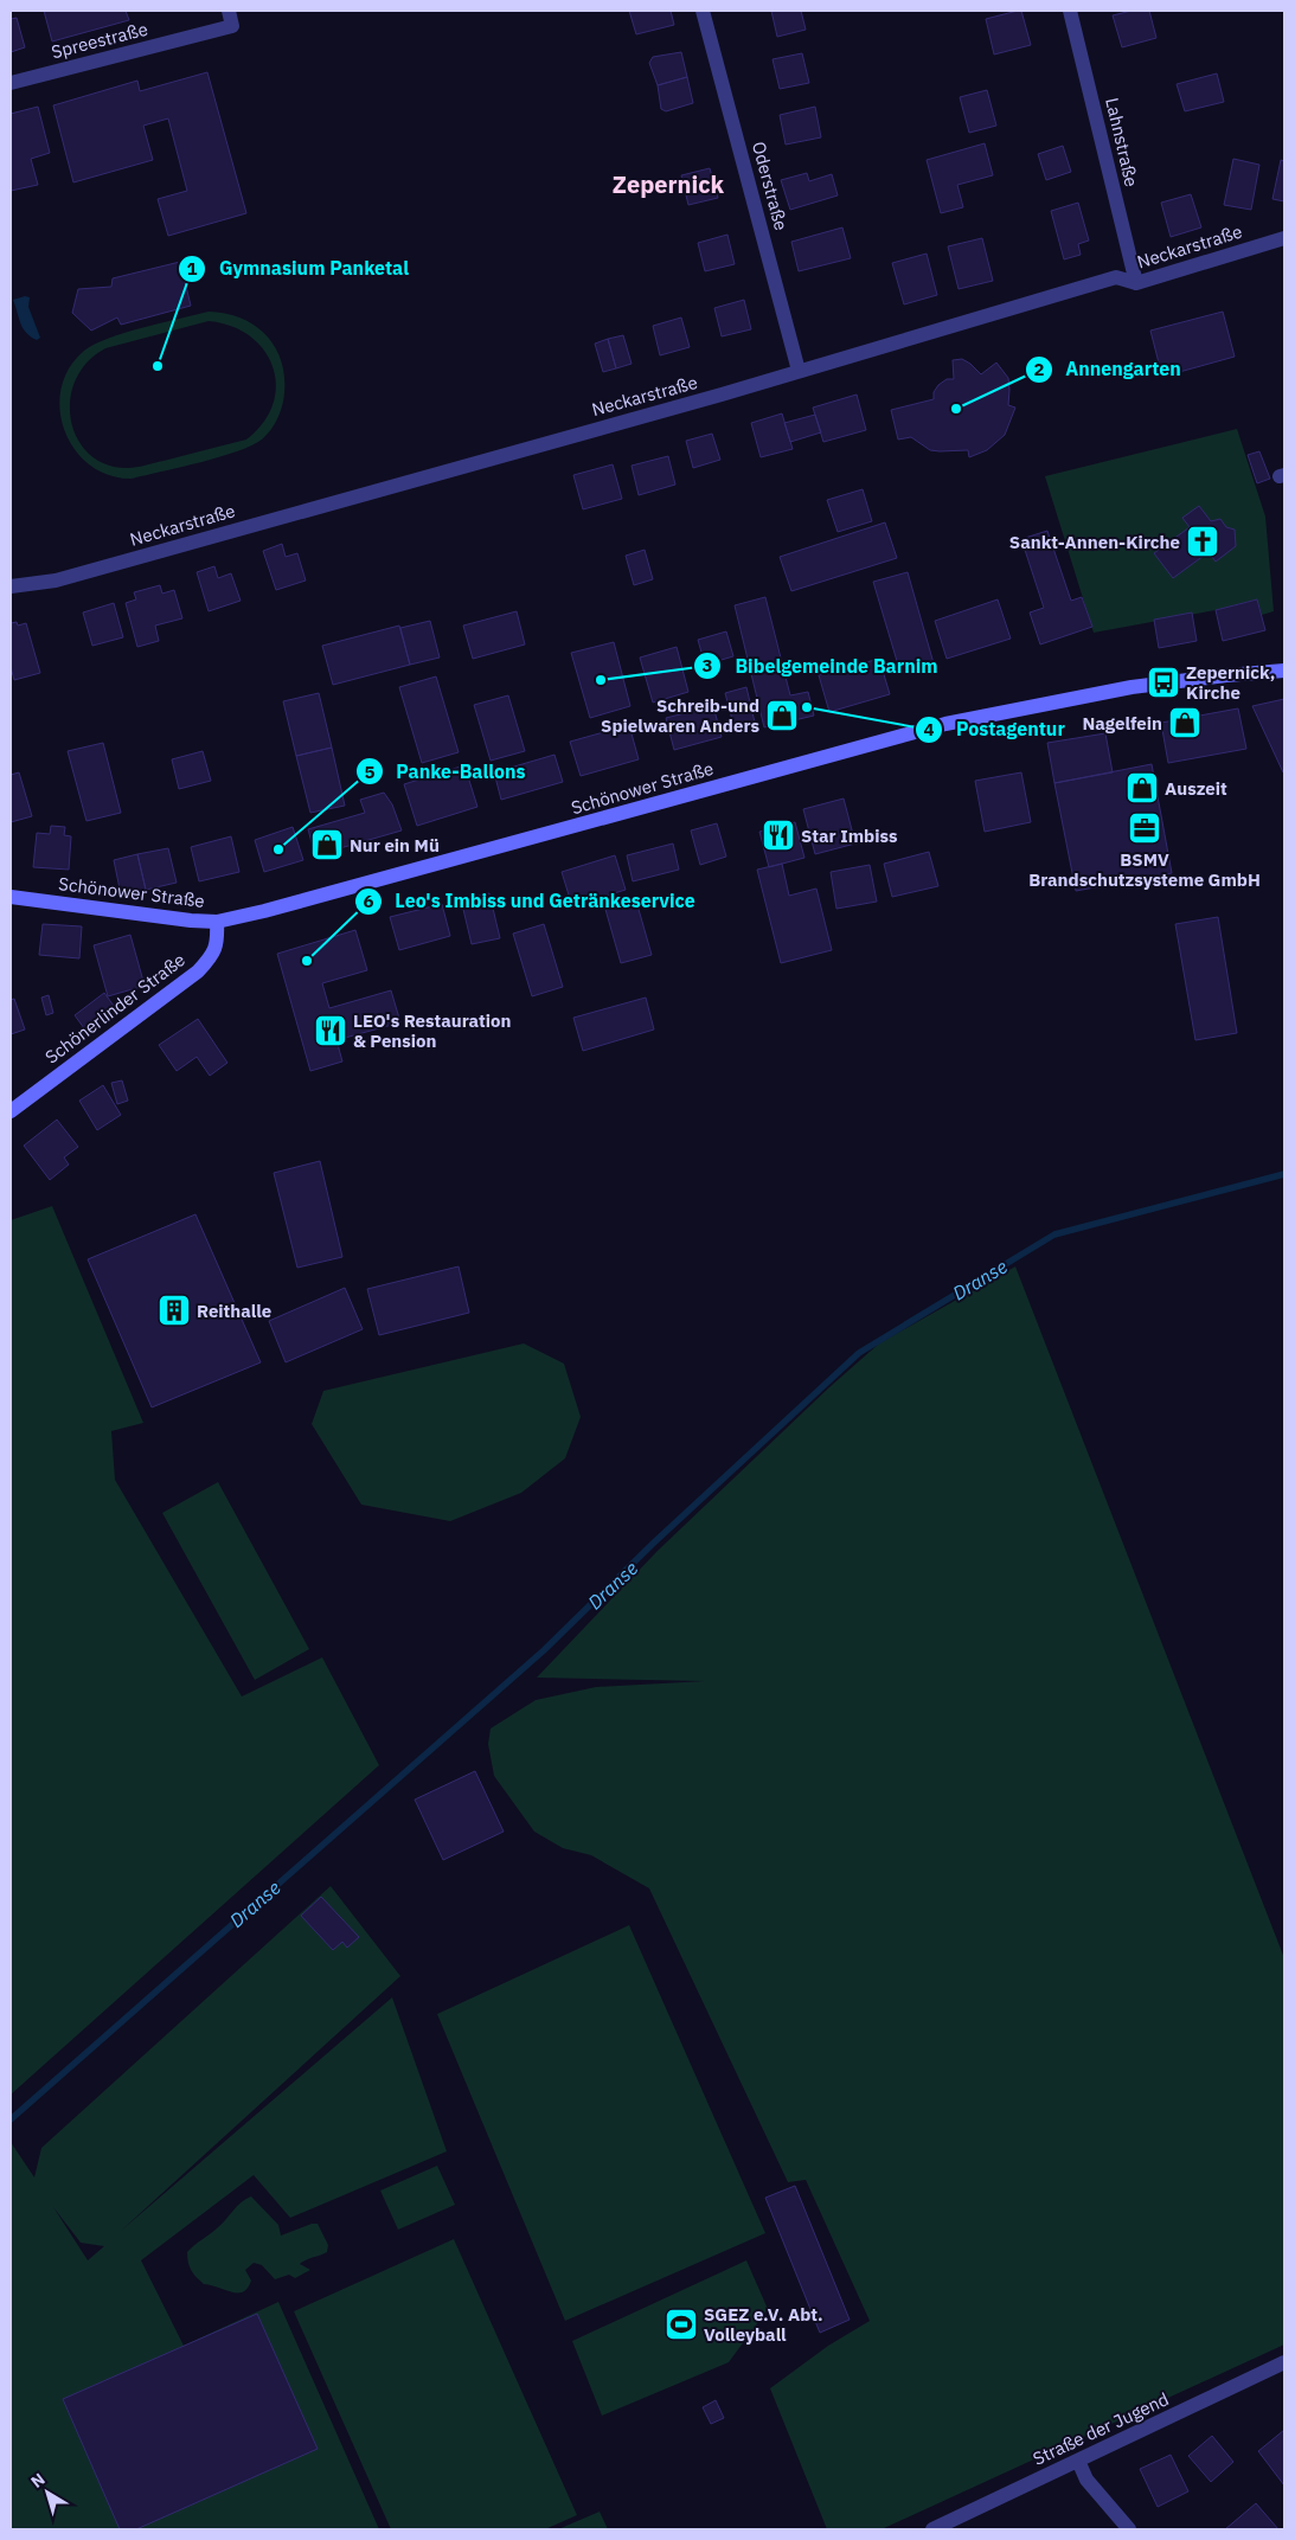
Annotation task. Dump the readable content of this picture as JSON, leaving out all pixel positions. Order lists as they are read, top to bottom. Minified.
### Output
{"streets":{"street":["Spreestraße","Lahnstraße","Oderstraße","Neckarstraße","Schönower Straße","Schönerlinder Straße","Straße der Jugend"]},"crossings":[["Lahnstraße","Neckarstraße"],["Oderstraße","Neckarstraße"],["Schönower Straße","Schönerlinder Straße"]],"districts":["Zepernick"],"water":["Dranse"],"places":{"other":["Gymnasium Panketal","Annengarten","Bibelgemeinde Barnim","Postagentur","Panke-Ballons","Leo's Imbiss und Getränkeservice"],"church":["Sankt-Annen-Kirche"],"bus stop":["Zepernick, Kirche"],"shop":["Schreib-und Spielwaren Anders","Nagelfein","Auszeit","Nur ein Mü"],"office":["BSMV Brandschutzsysteme GmbH"],"restaurant":["Star Imbiss","LEO's Restauration & Pension"],"building":["Reithalle"],"sports":["SGEZ e.V. Abt. Volleyball"]},"north":"top left"}
